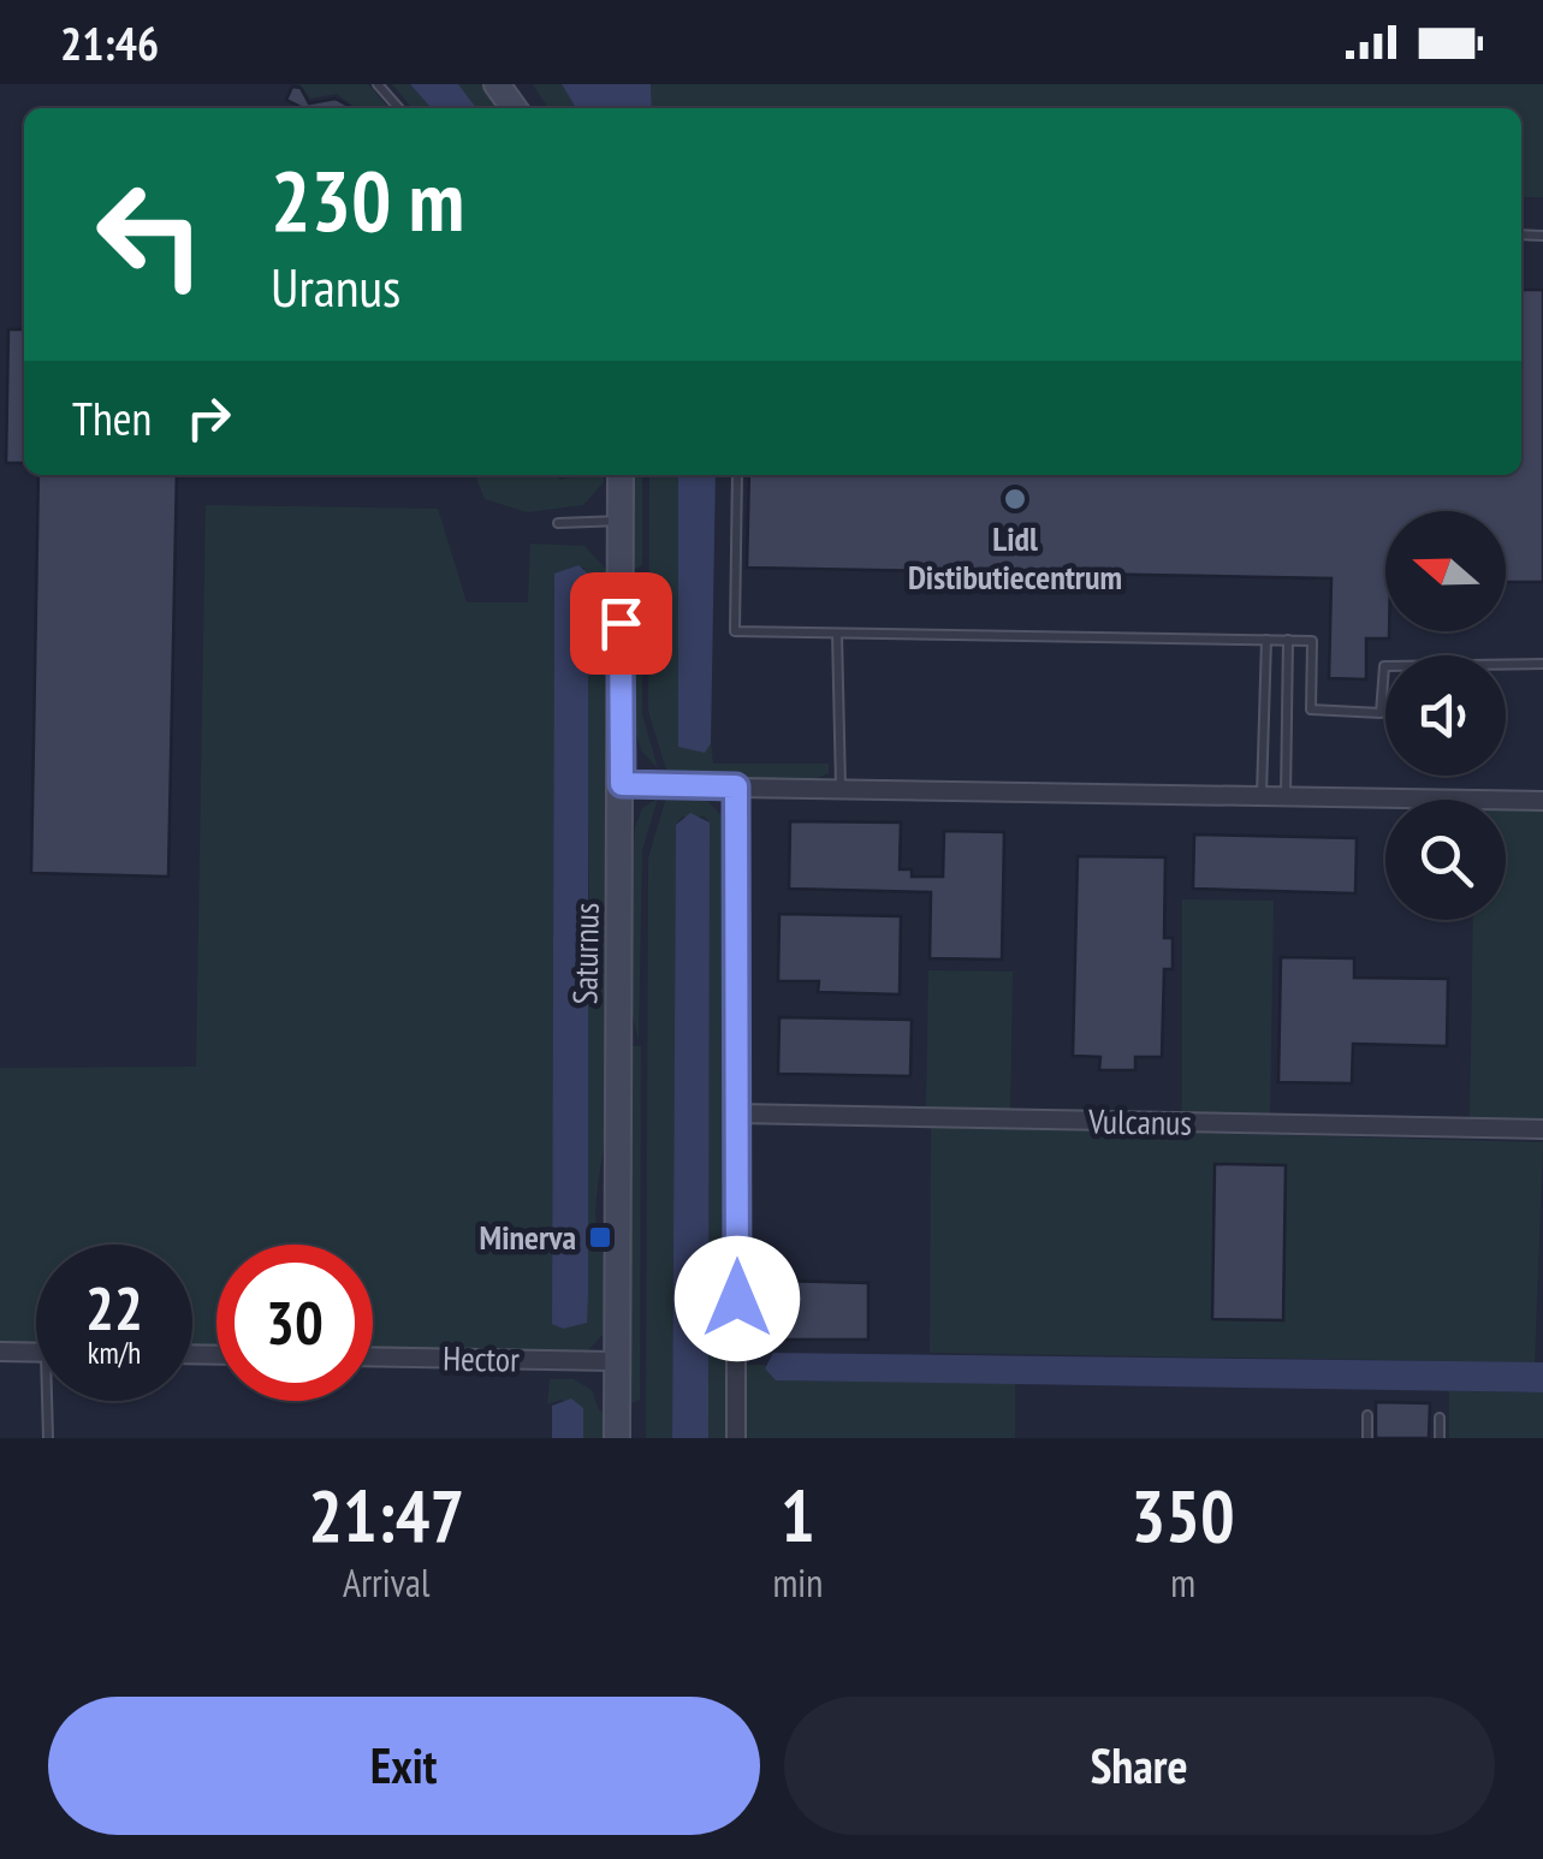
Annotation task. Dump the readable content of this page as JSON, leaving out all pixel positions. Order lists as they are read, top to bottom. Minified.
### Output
{"streets":{"main road":["Saturnus"],"street":["Vulcanus","Hector"]},"crossings":[["Saturnus","Hector"]],"places":{"other":["Lidl Distibutiecentrum"],"transit":["Minerva"]},"north":"left","page":{"status":"21:46","turn":["230 m","Uranus"],"then":"Then","speed":"22 km/h","limit":"30","eta":["21:47","Arrival","1","min","350","m"],"buttons":["Exit","Share"]}}
